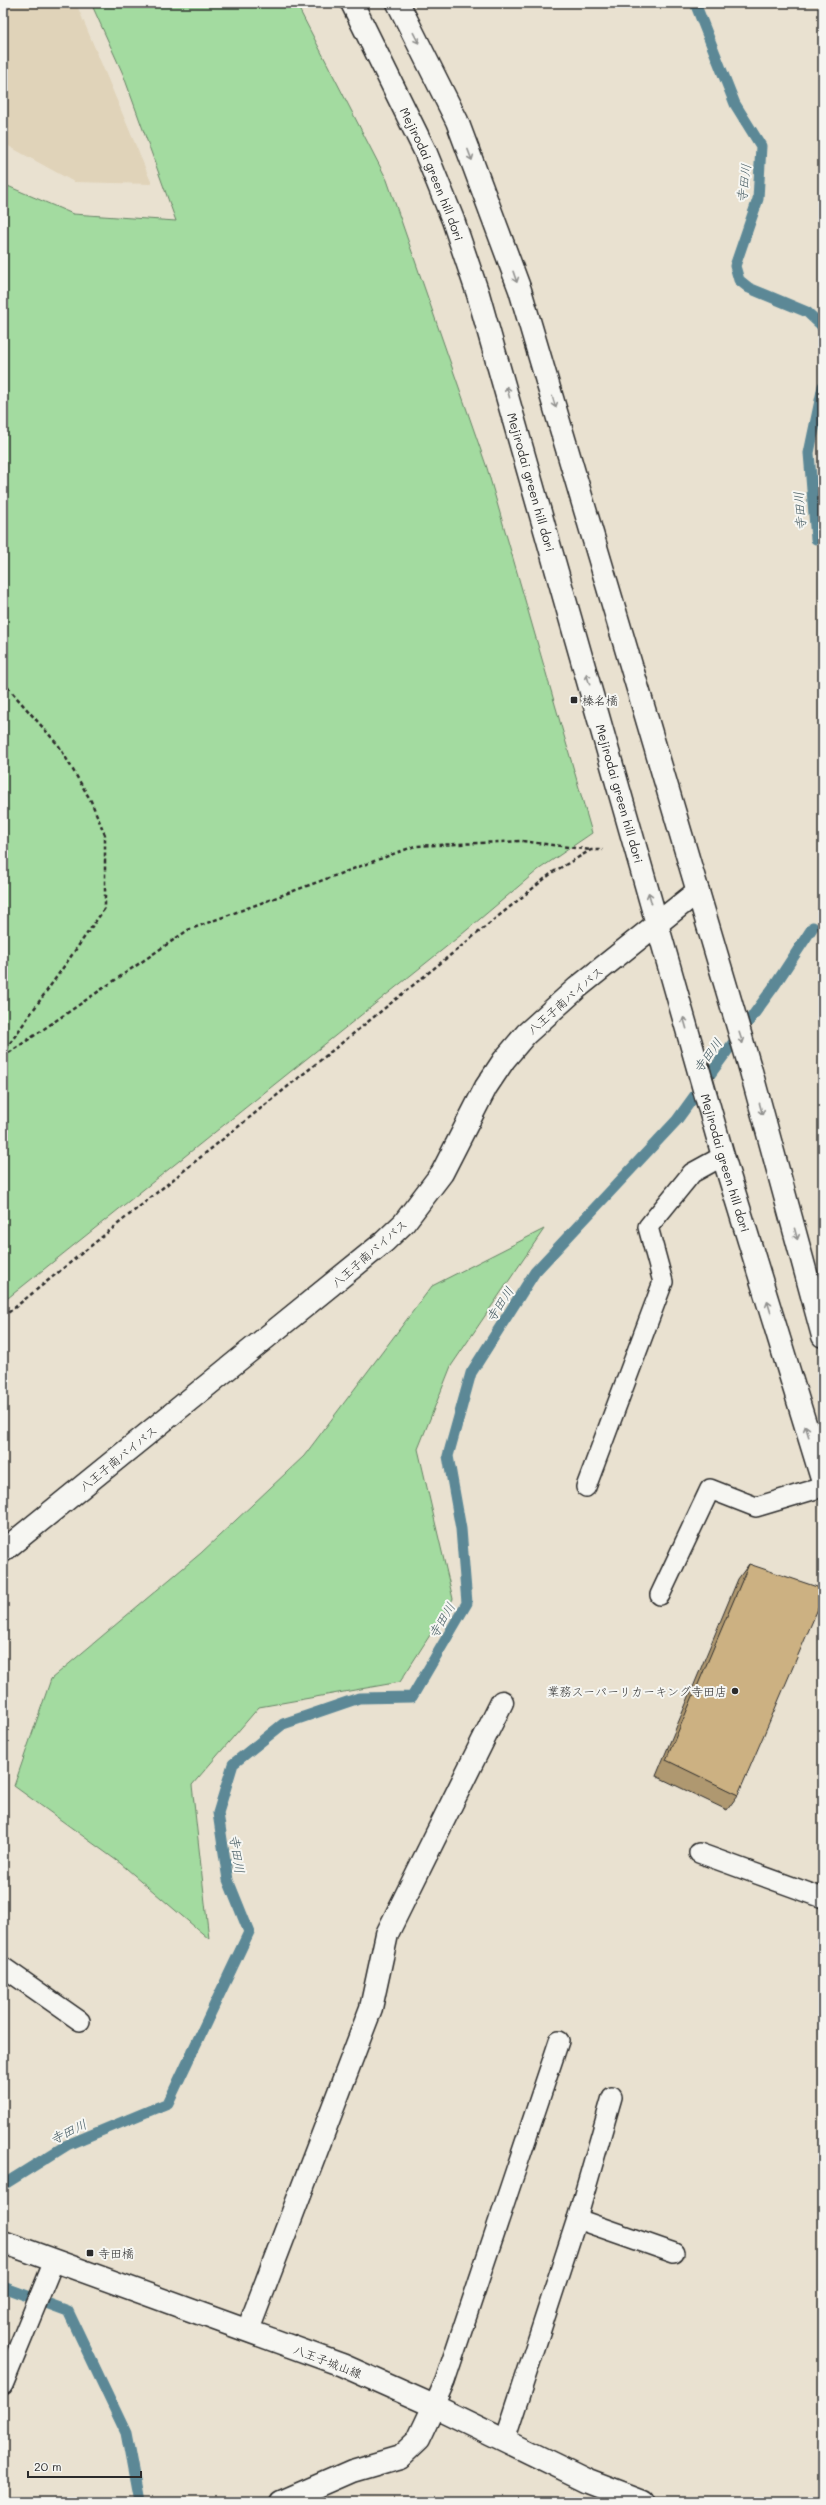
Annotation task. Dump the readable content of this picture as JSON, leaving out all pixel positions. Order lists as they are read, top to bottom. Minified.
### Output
{"streets":{"main road":["Mejirodai green hill dori","八王子南バイパス","八王子城山線"]},"crossings":[["Mejirodai green hill dori","八王子南バイパス"]],"water":["寺田川"],"places":{"transit":["榛名橋","寺田橋"],"other":["業務スーパーリカーキング寺田店"]},"scale_bar":"20 m"}
